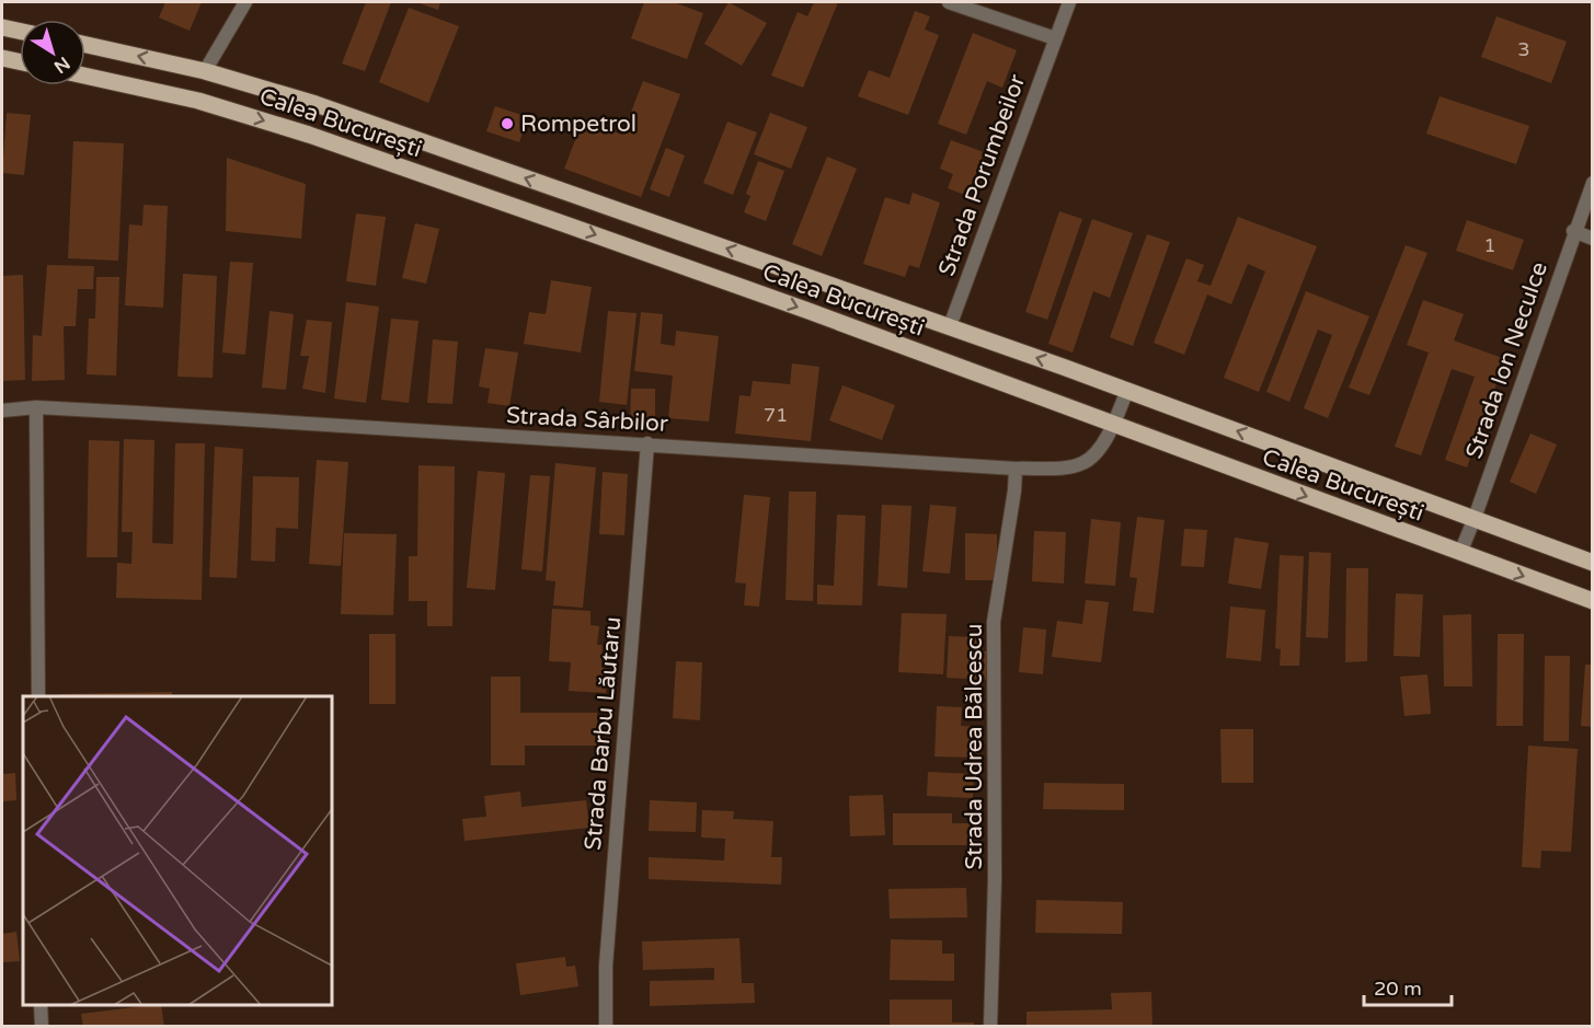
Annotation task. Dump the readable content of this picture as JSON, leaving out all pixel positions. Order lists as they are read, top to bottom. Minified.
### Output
{"streets":{"main road":["Calea București"],"street":["Strada Porumbeilor","Strada Ion Neculce","Strada Sârbilor","Strada Barbu Lăutaru","Strada Udrea Bălcescu"]},"crossings":[["Calea București","Strada Porumbeilor"],["Calea București","Strada Ion Neculce"],["Calea București","Strada Sârbilor"],["Strada Sârbilor","Strada Barbu Lăutaru"],["Strada Sârbilor","Strada Udrea Bălcescu"]],"places":["Rompetrol"],"house_numbers":["3","1","71"],"scale_bar":"20 m","north":"bottom right"}
